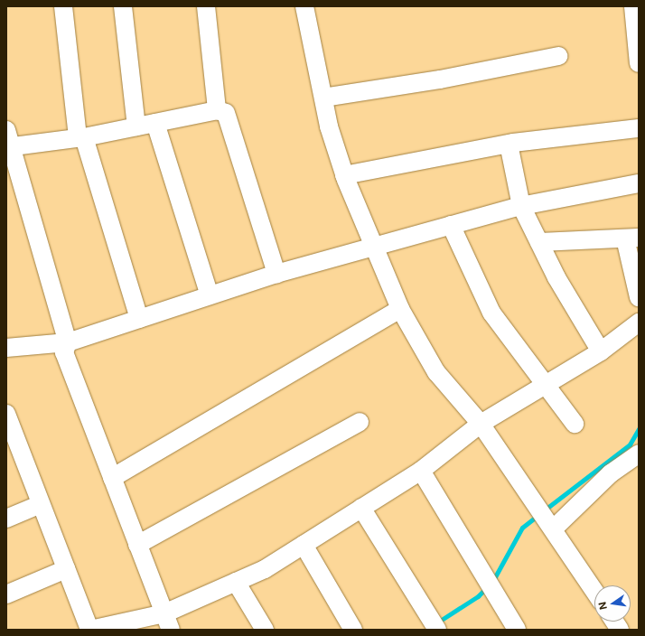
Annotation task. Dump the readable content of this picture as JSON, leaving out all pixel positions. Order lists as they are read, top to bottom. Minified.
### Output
{"north":"left"}
